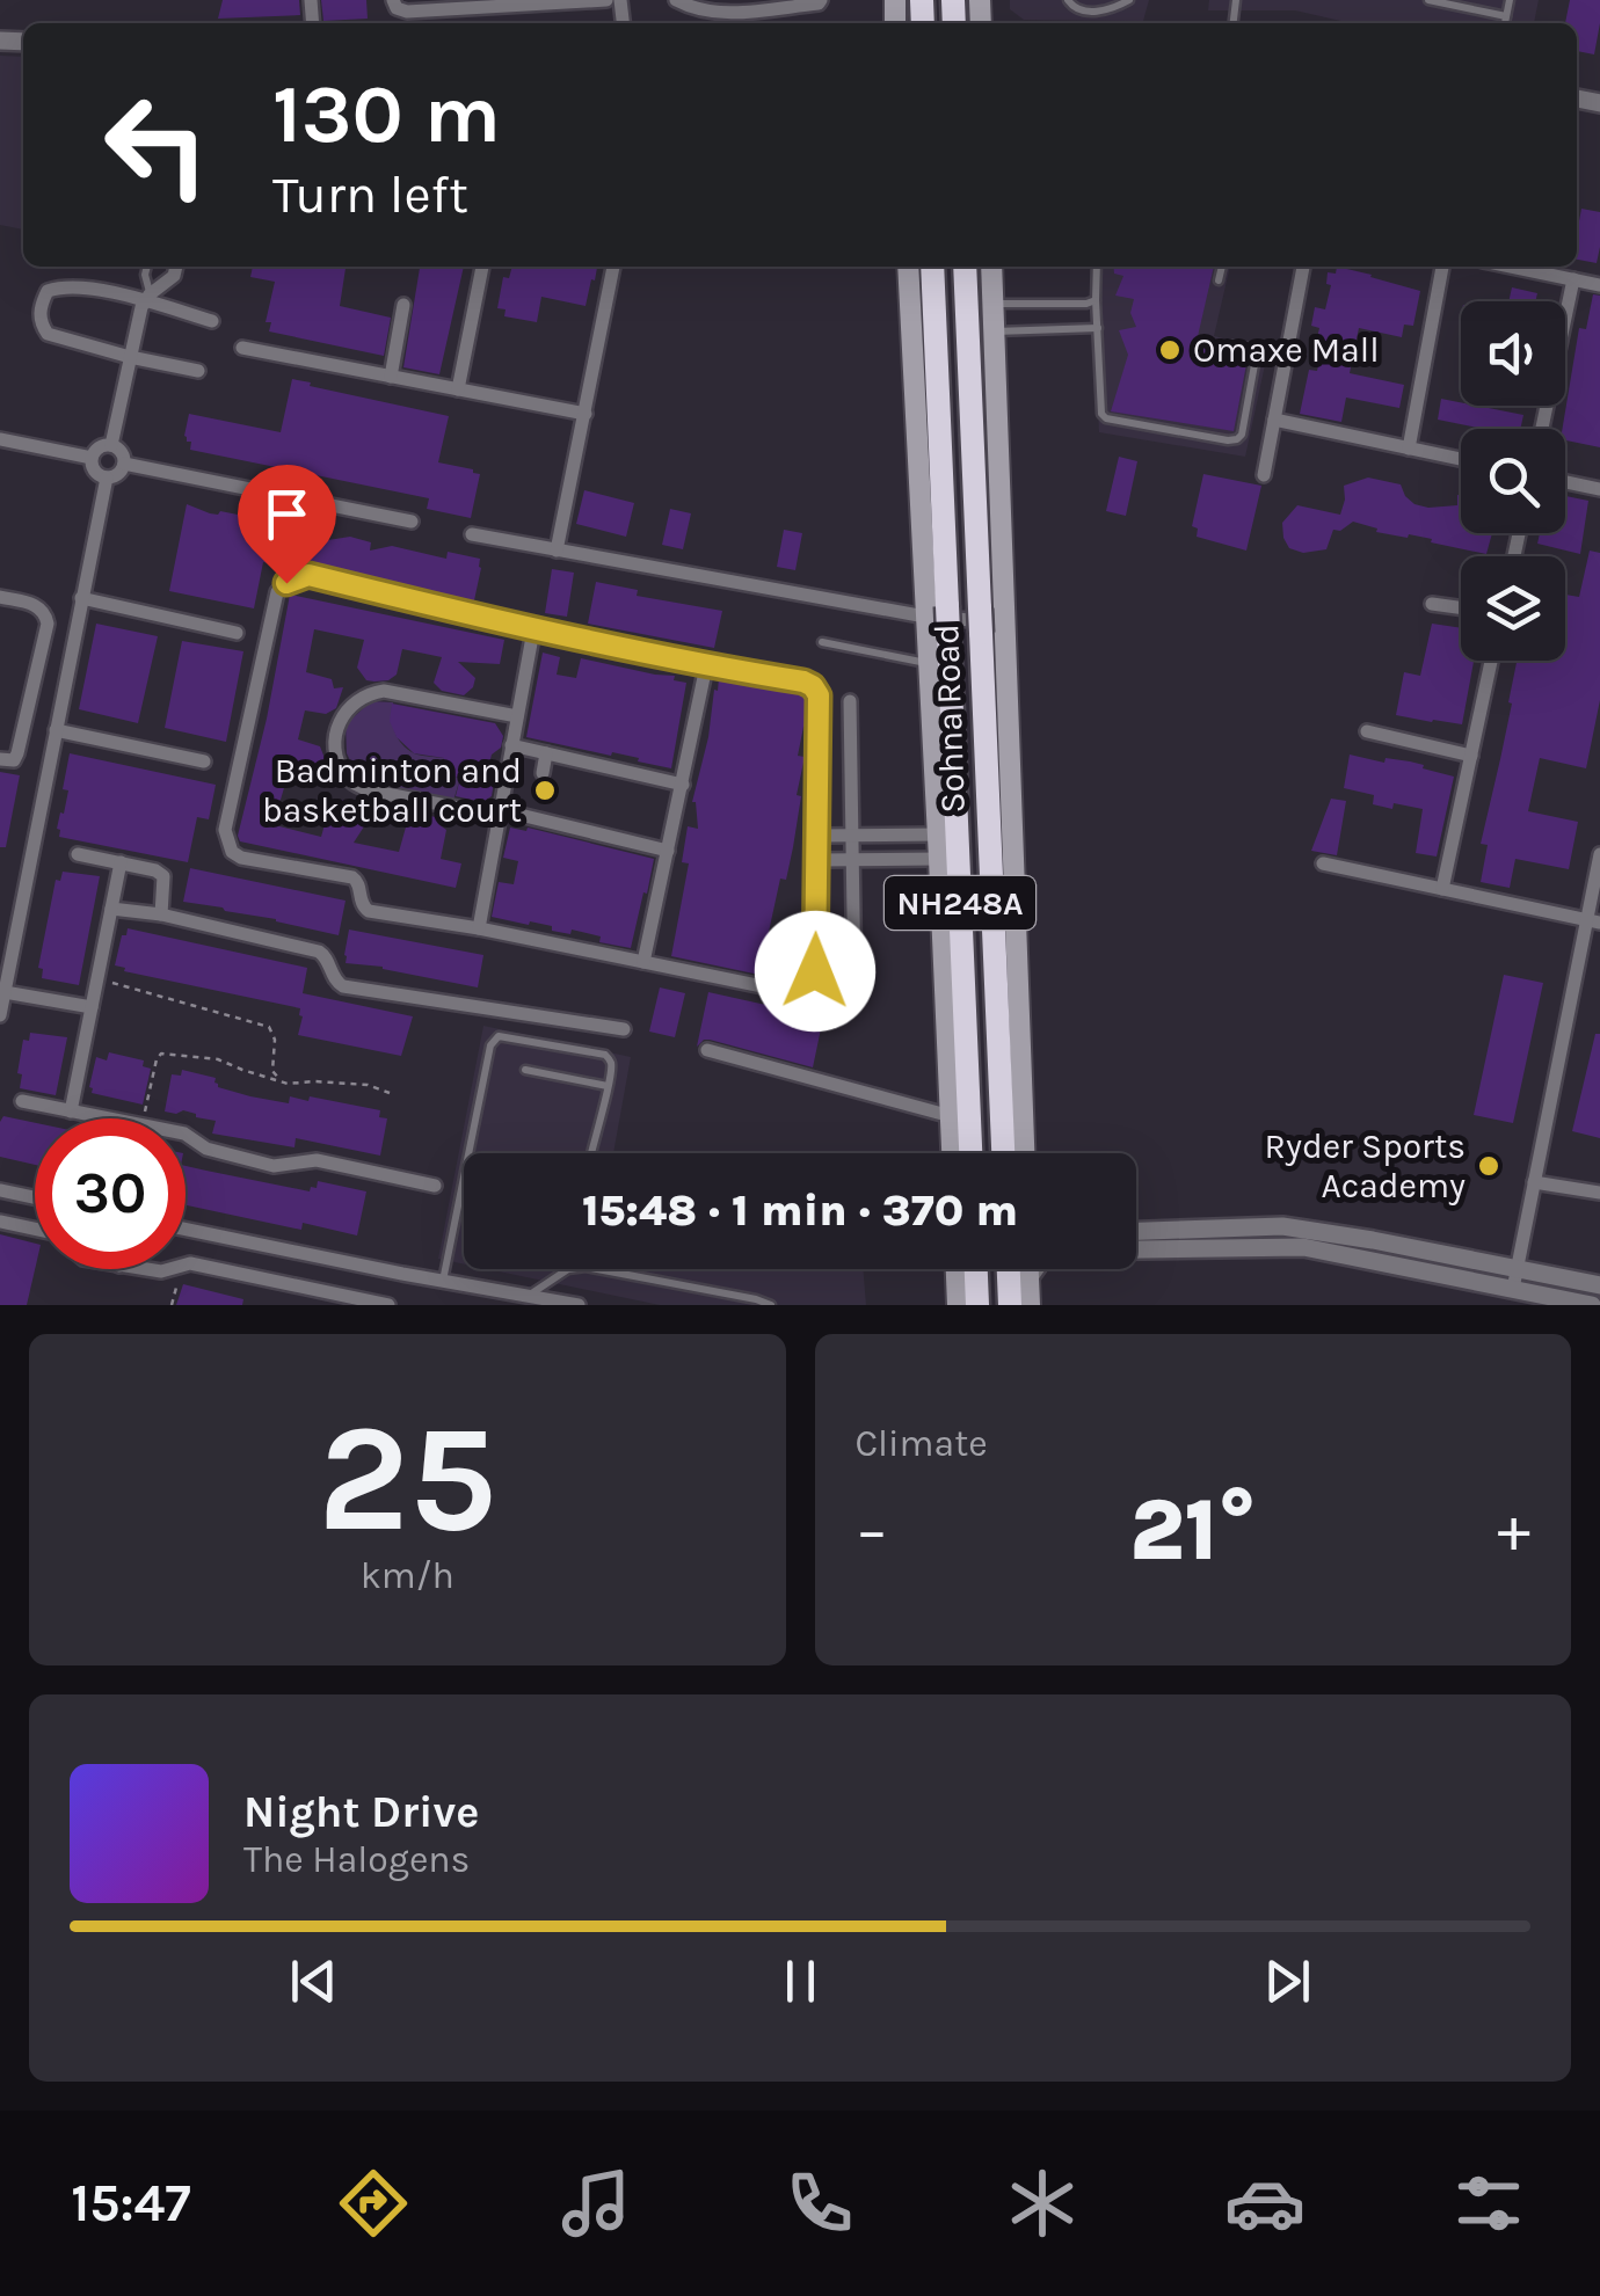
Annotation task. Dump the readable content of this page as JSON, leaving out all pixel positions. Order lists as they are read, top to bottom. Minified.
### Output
{"streets":{"highway":["Sohna Road","NH248A"]},"places":["Omaxe Mall","Badminton and basketball court","Ryder Sports Academy"],"page":{"turn":["130 m","Turn left"],"limit":"30","trip":"15:48 · 1 min · 370 m","tile":[["25","km/h"],"Climate"],"heat":["−","21°","+"],"song":["Night Drive","The Halogens"],"tabs":"15:47"}}
